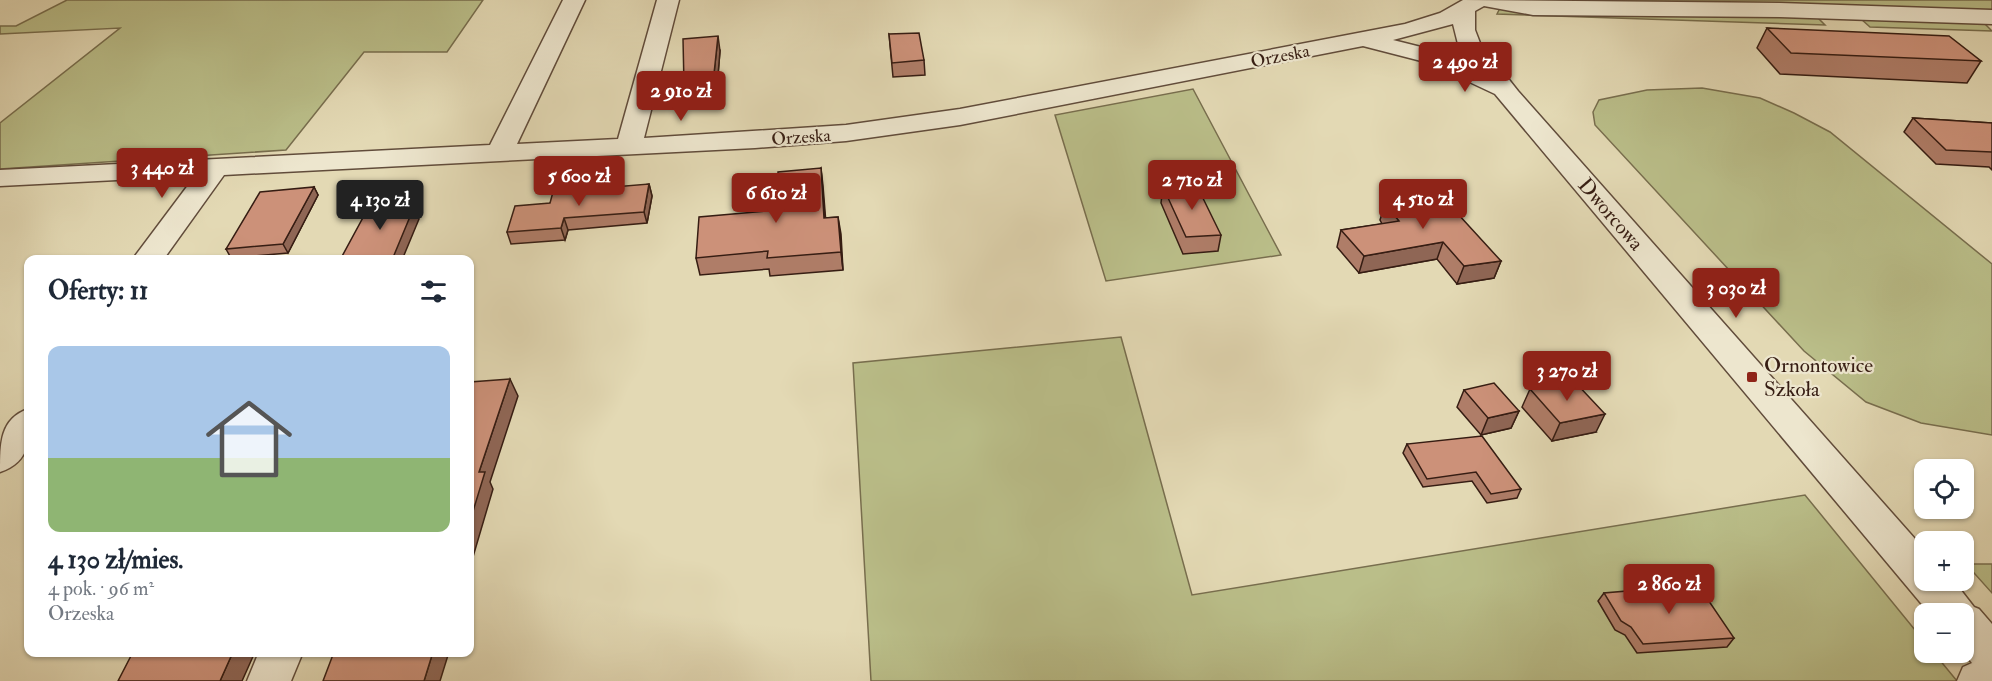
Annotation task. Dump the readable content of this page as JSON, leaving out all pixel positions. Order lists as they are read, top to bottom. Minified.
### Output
{"streets":{"street":["Orzeska","Dworcowa"]},"crossings":[["Orzeska","Dworcowa"]],"places":{"transit":["Ornontowice Szkoła"]},"page":{"price":["2 490 zł","2 910 zł","3 440 zł","5 600 zł","2 710 zł","6 610 zł","4 510 zł","4 130 zł","3 030 zł","3 270 zł","2 860 zł"],"heading":"Oferty: 11","list":[{"name":"4 130 zł/mies.","note":"4 pok. · 96 m² · Orzeska"}],"map_buttons":["+","−"]}}
